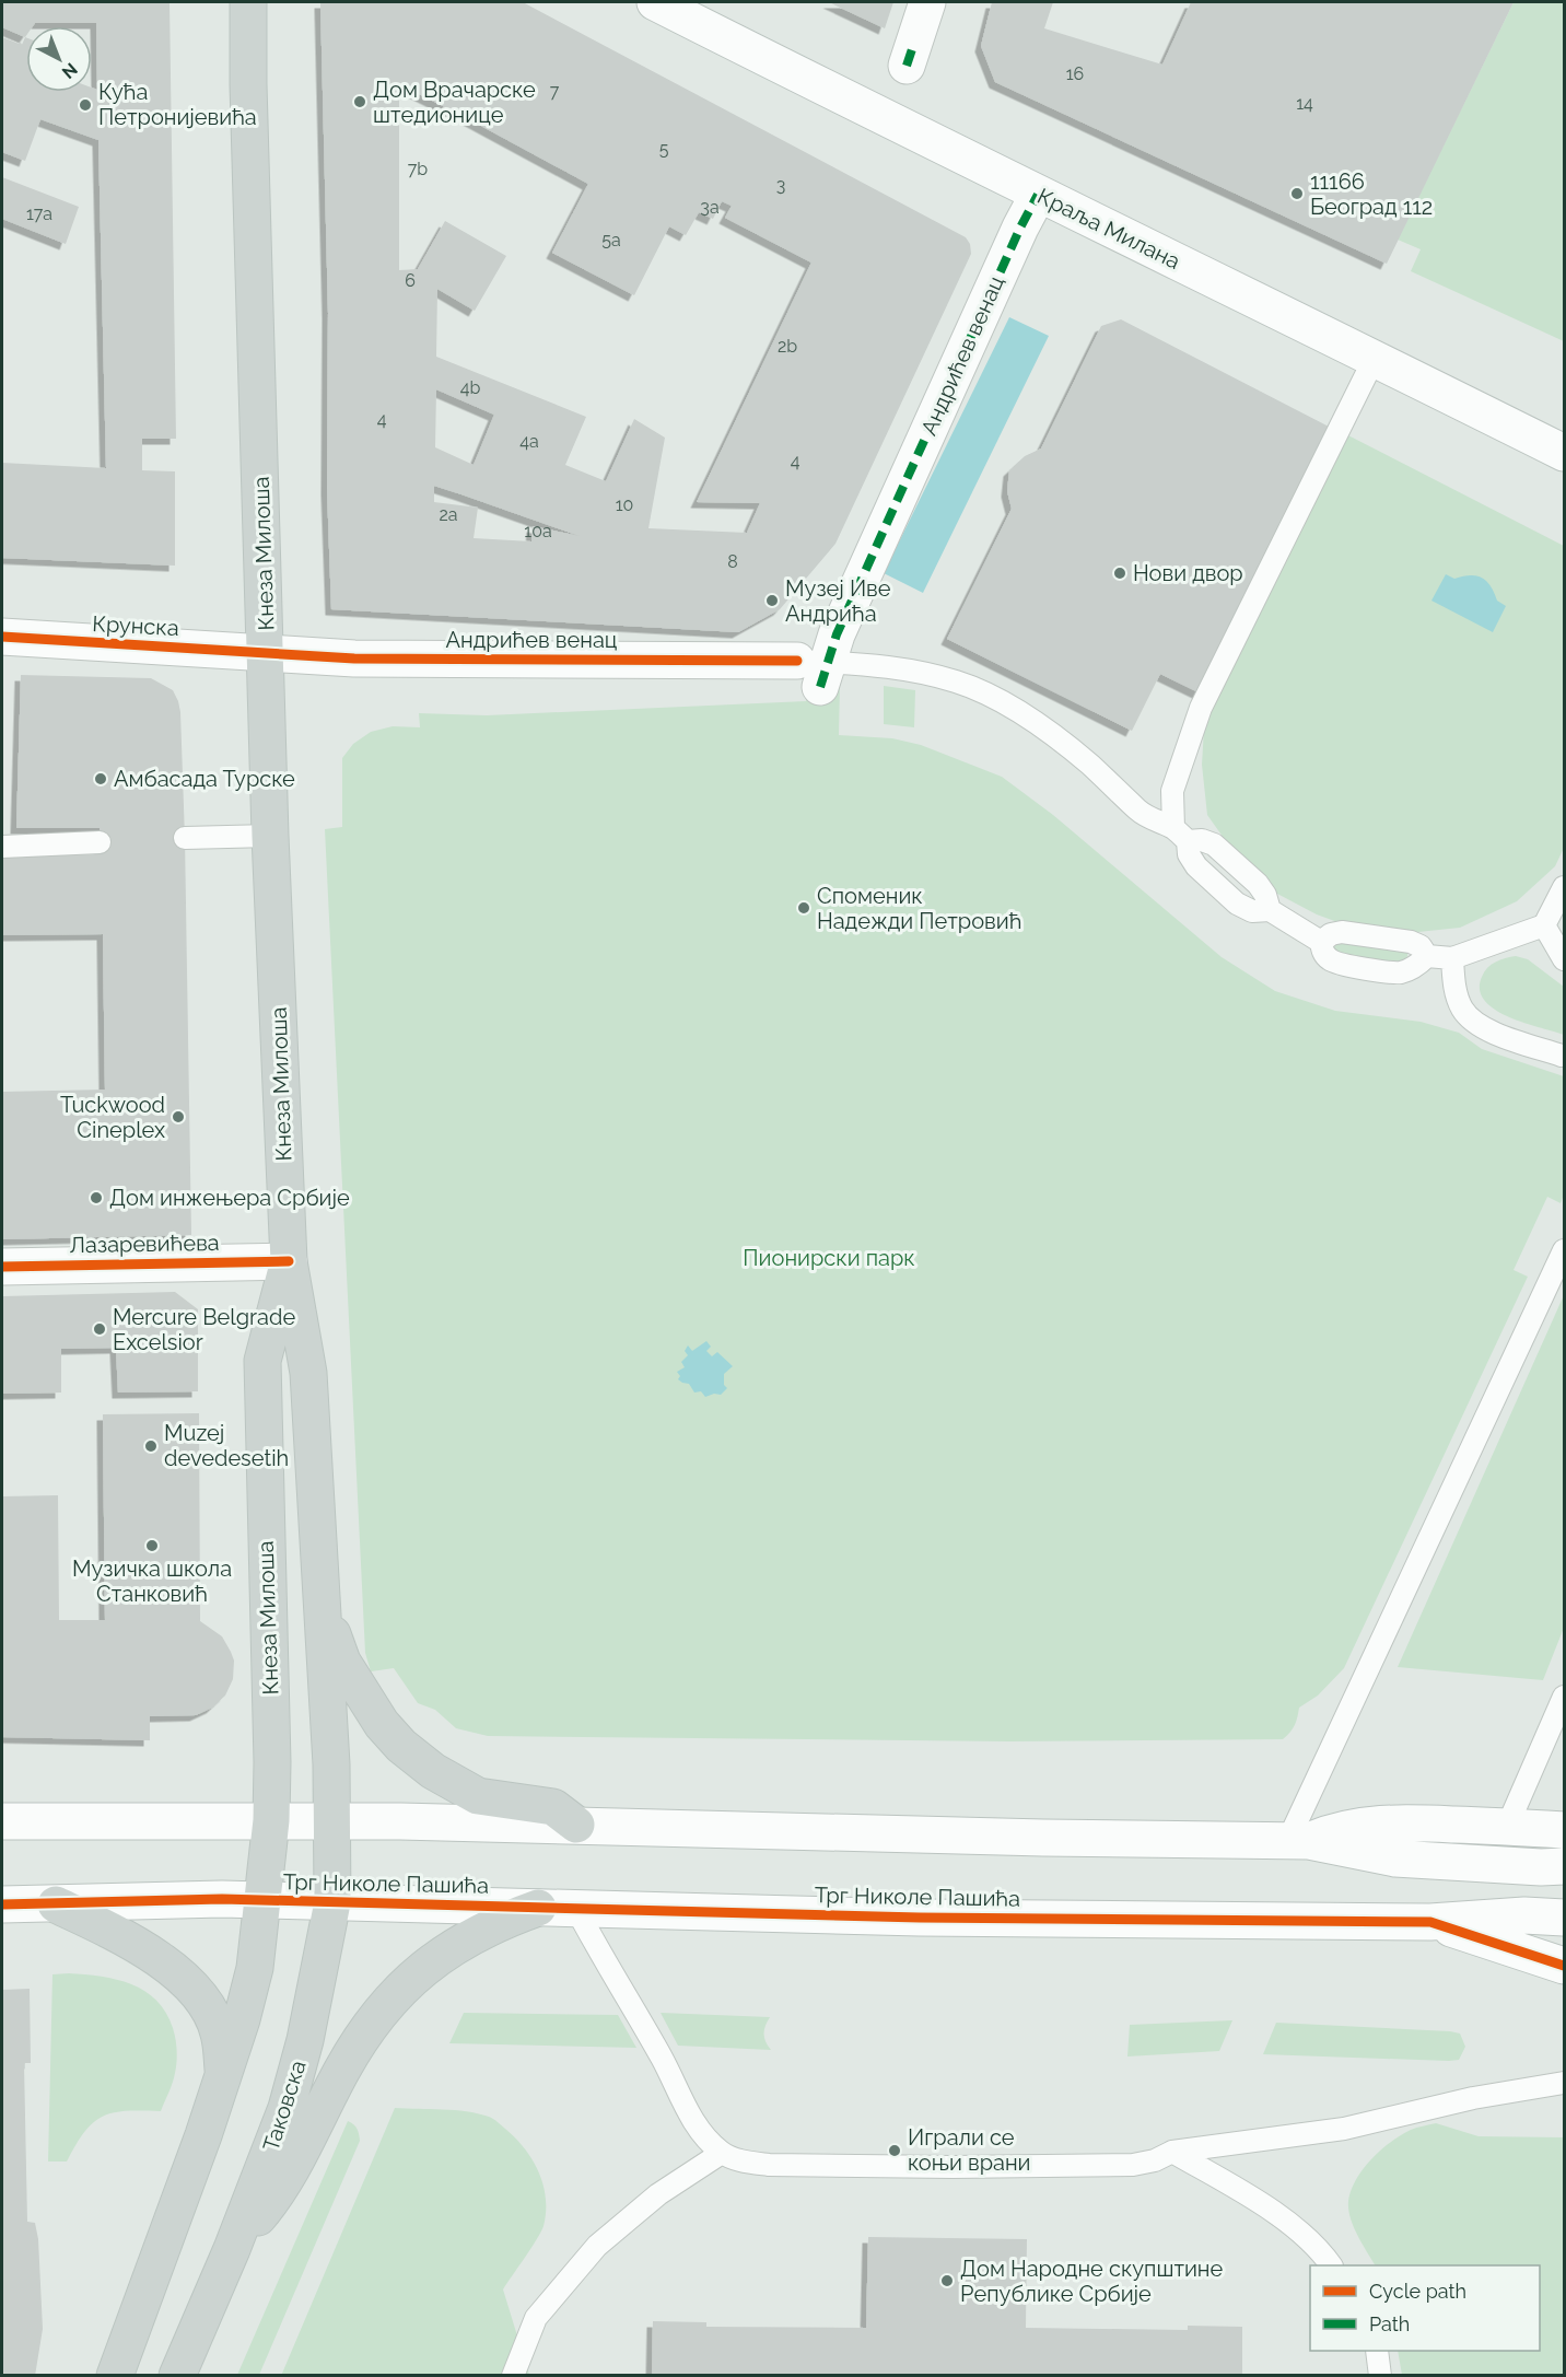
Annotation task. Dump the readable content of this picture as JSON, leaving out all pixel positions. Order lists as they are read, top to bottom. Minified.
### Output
{"streets":{"main road":["Краља Милана","Андрићев венац","Кнеза Милоша","Крунска","Лазаревићева","Трг Николе Пашића","Таковска"]},"crossings":[["Краља Милана","Андрићев венац"],["Андрићев венац","Кнеза Милоша"],["Андрићев венац","Крунска"],["Кнеза Милоша","Крунска"],["Кнеза Милоша","Лазаревићева"],["Кнеза Милоша","Таковска"],["Трг Николе Пашића","Таковска"]],"parks":["Пионирски парк"],"places":["Дом Врачарске штедионице","Кућа Петронијевића","11166 Београд 112","Нови двор","Музеј Иве Андрића","Амбасада Турске","Споменик Надежди Петровић","Tuckwood Cineplex","Дом инжењера Србије","Mercure Belgrade Excelsior","Muzej devedesetih","Музичка школа Станковић","Играли се коњи врани","Дом Народне скупштине Републике Србије"],"house_numbers":["16","7","14","5","7b","3","3a","17a","5a","6","2b","4b","4","4a","4","10","2a","10a","8"],"legend":["Cycle path","Path"],"north":"bottom right"}
